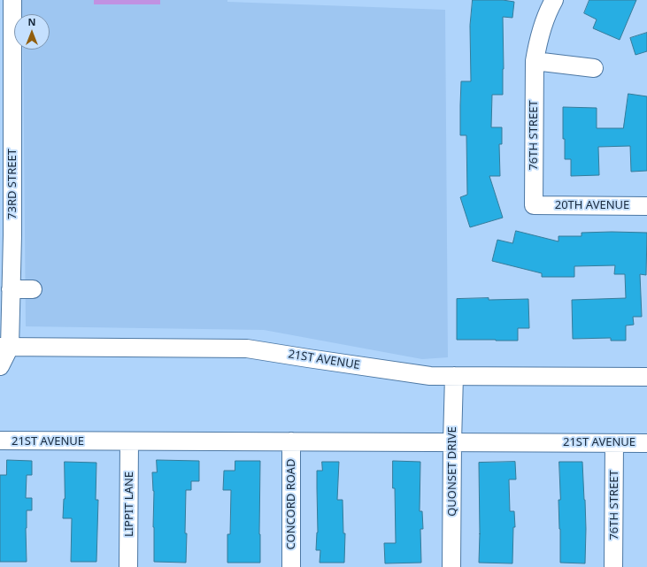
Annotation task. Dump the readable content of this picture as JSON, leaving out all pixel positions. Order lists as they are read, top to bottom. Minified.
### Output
{"streets":{"street":["76TH STREET","73RD STREET","20TH AVENUE","21ST AVENUE","QUONSET DRIVE","LIPPIT LANE","CONCORD ROAD"]},"crossings":[["76TH STREET","20TH AVENUE"],["76TH STREET","21ST AVENUE"],["73RD STREET","21ST AVENUE"],["21ST AVENUE","QUONSET DRIVE"],["21ST AVENUE","LIPPIT LANE"],["21ST AVENUE","CONCORD ROAD"]],"north":"top"}
